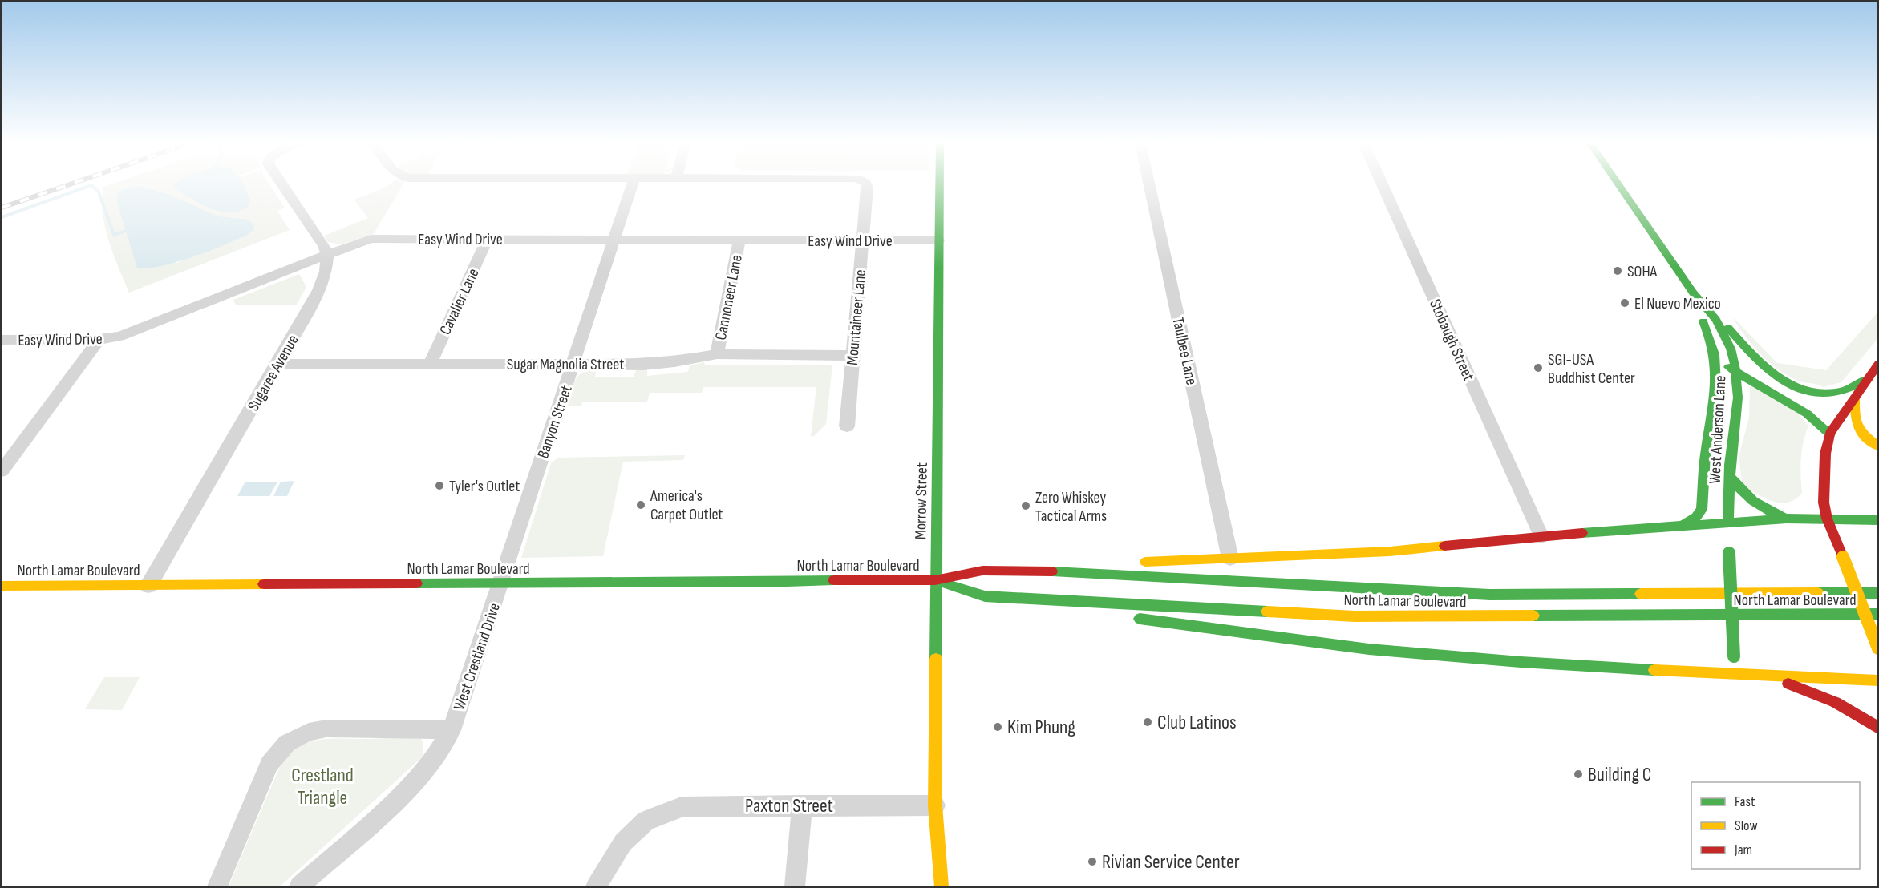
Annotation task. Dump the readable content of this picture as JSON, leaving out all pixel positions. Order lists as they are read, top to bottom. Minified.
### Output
{"streets":{"main road":["West Anderson Lane","Morrow Street","North Lamar Boulevard"],"street":["Easy Wind Drive","Cannoneer Lane","Cavalier Lane","Mountaineer Lane","Stobaugh Street","Taulbee Lane","Sugar Magnolia Street","Sugaree Avenue","Banyon Street","West Crestland Drive","Paxton Street"]},"crossings":[["Easy Wind Drive","Cannoneer Lane"],["Easy Wind Drive","Cavalier Lane"],["Easy Wind Drive","Mountaineer Lane"],["Easy Wind Drive","Sugaree Avenue"],["Easy Wind Drive","Banyon Street"],["Easy Wind Drive","Morrow Street"],["Cannoneer Lane","Sugar Magnolia Street"],["Cavalier Lane","Sugar Magnolia Street"],["Mountaineer Lane","Sugar Magnolia Street"],["Sugar Magnolia Street","Sugaree Avenue"],["Sugar Magnolia Street","Banyon Street"],["Sugaree Avenue","North Lamar Boulevard"],["Banyon Street","North Lamar Boulevard"],["Banyon Street","West Crestland Drive"],["Morrow Street","North Lamar Boulevard"],["Morrow Street","Paxton Street"],["North Lamar Boulevard","West Crestland Drive"]],"parks":["Crestland Triangle"],"places":["SOHA","El Nuevo Mexico","SGI-USA Buddhist Center","Tyler's Outlet","America's Carpet Outlet","Zero Whiskey Tactical Arms","Club Latinos","Kim Phung","Building C","Rivian Service Center"],"legend":["Fast","Slow","Jam"]}
